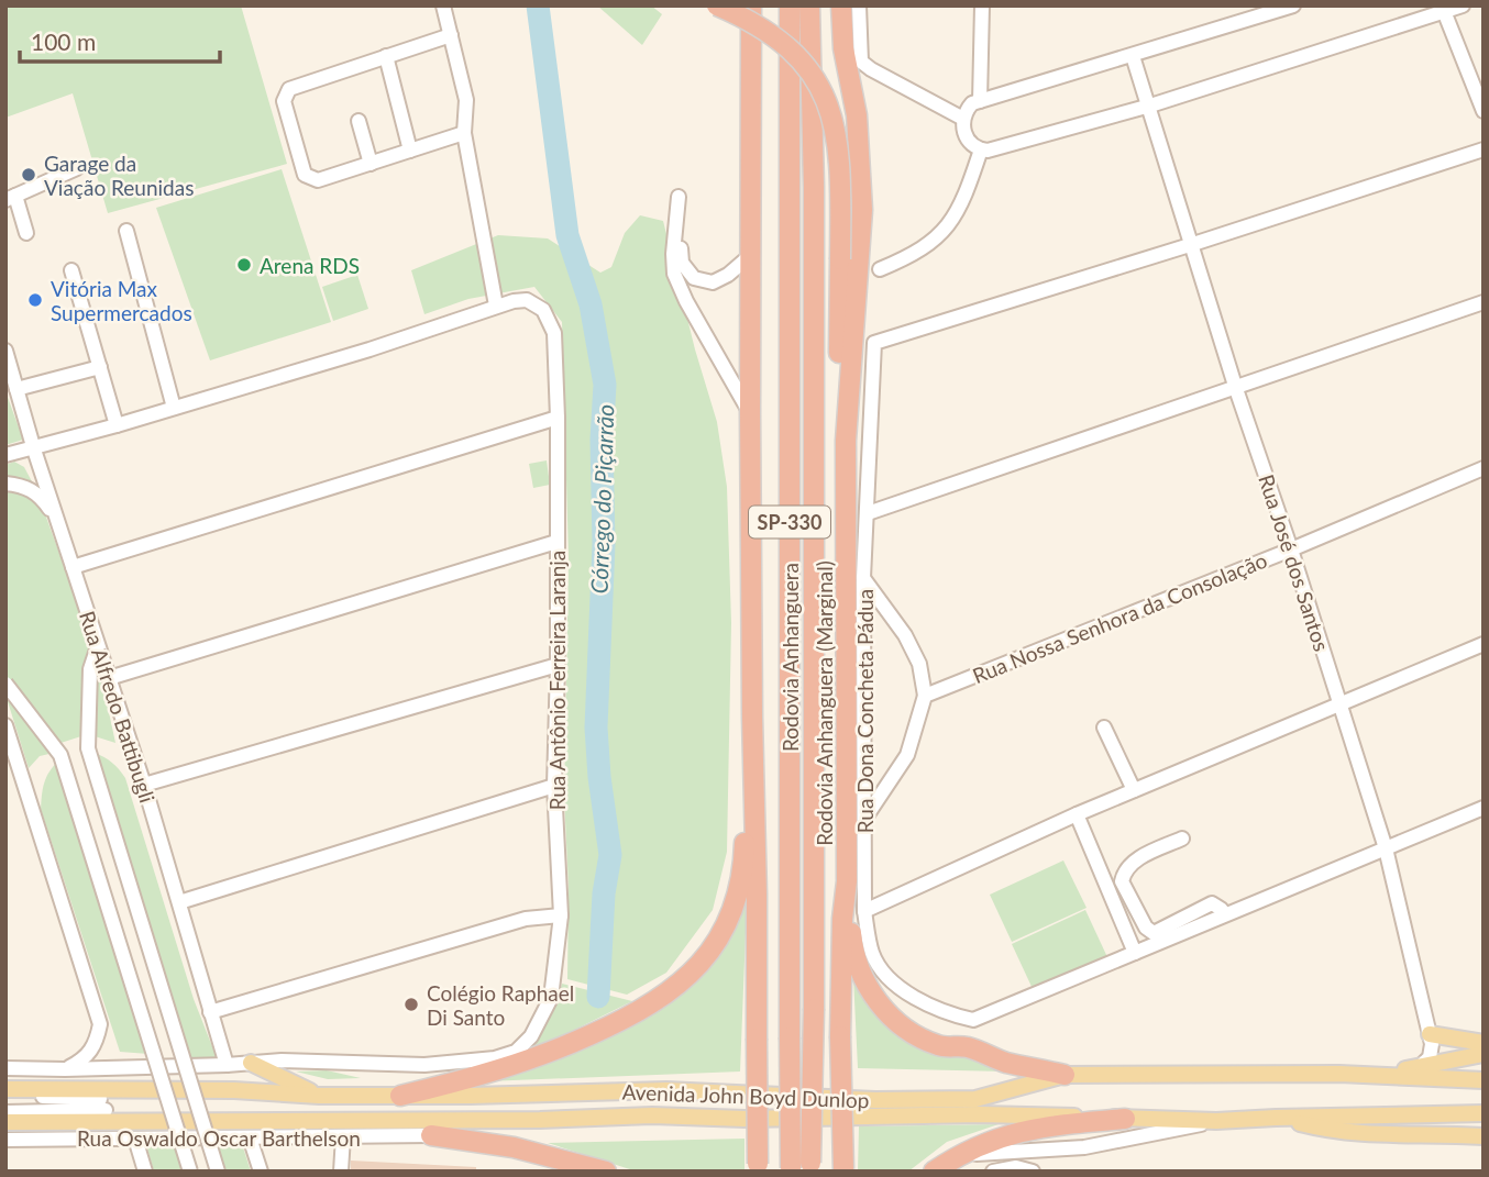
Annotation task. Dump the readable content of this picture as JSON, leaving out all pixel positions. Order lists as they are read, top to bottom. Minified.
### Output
{"streets":{"highway":["SP-330","Rodovia Anhanguera","Rodovia Anhanguera (Marginal)"],"main road":["Avenida John Boyd Dunlop"],"street":["Rua José dos Santos","Rua Nossa Senhora da Consolação","Rua Antônio Ferreira Laranja","Rua Alfredo Battibugli","Rua Dona Concheta Pádua","Rua Oswaldo Oscar Barthelson"]},"crossings":[["Rua José dos Santos","Rua Nossa Senhora da Consolação"],["Rua José dos Santos","Rua Dona Concheta Pádua"]],"water":["Córrego do Piçarrão"],"places":["Garage da Viação Reunidas","Arena RDS","Vitória Max Supermercados","Colégio Raphael Di Santo"],"scale_bar":"100 m"}
